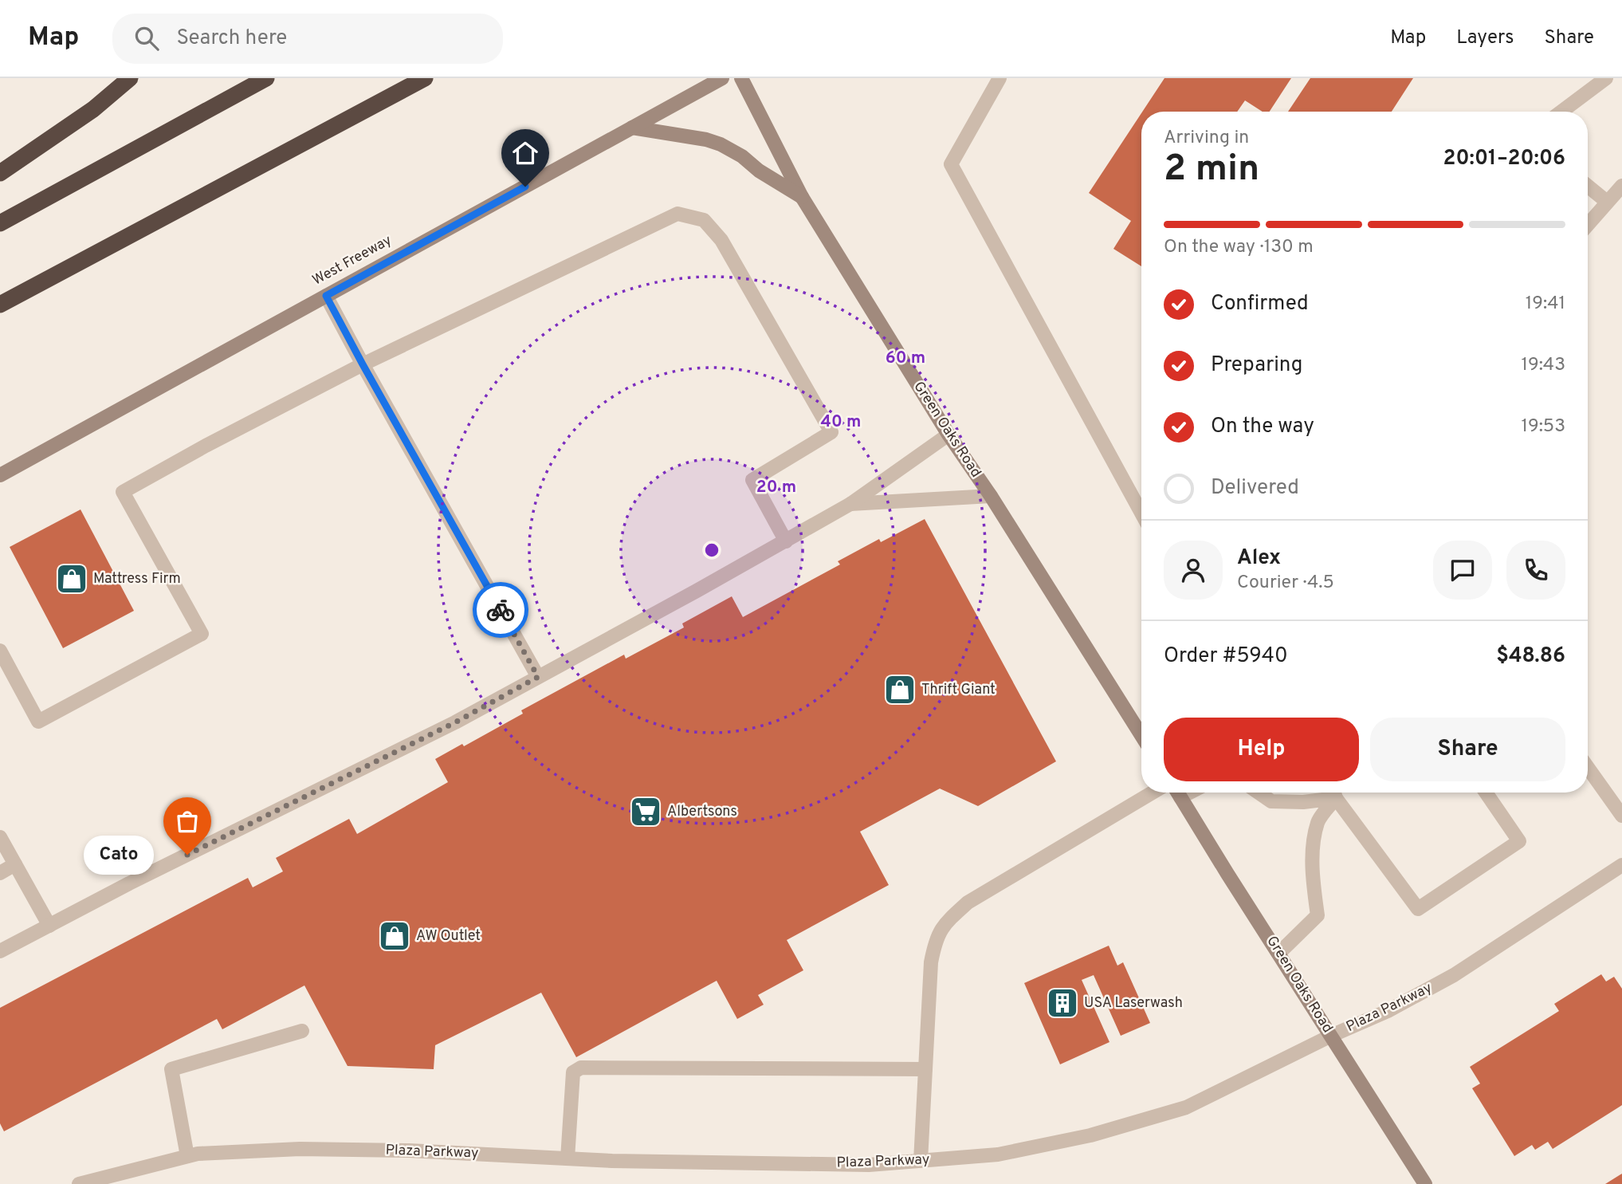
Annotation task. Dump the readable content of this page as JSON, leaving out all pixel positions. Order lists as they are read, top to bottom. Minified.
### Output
{"streets":{"main road":["West Freeway","Green Oaks Road"],"street":["Plaza Parkway"]},"crossings":[["Green Oaks Road","Plaza Parkway"]],"places":{"shop":["Mattress Firm","Thrift Giant","AW Outlet"],"supermarket":["Albertsons"],"other":["Cato"],"building":["USA Laserwash"]},"page":{"header":"Map","search":"Search here","nav":["Map","Layers","Share"],"heading":["2 min","Arriving in","20:01–20:06"],"panel":["Alex","Courier · 4.5","Order #5940","$48.86"],"bar":"On the way · 130 m","list":[["Confirmed","19:41"],["Preparing","19:43"],["On the way","19:53"],"Delivered"],"buttons":["Help","Share"],"bubble":"Cato"},"rings":["60 m","40 m","20 m"]}
